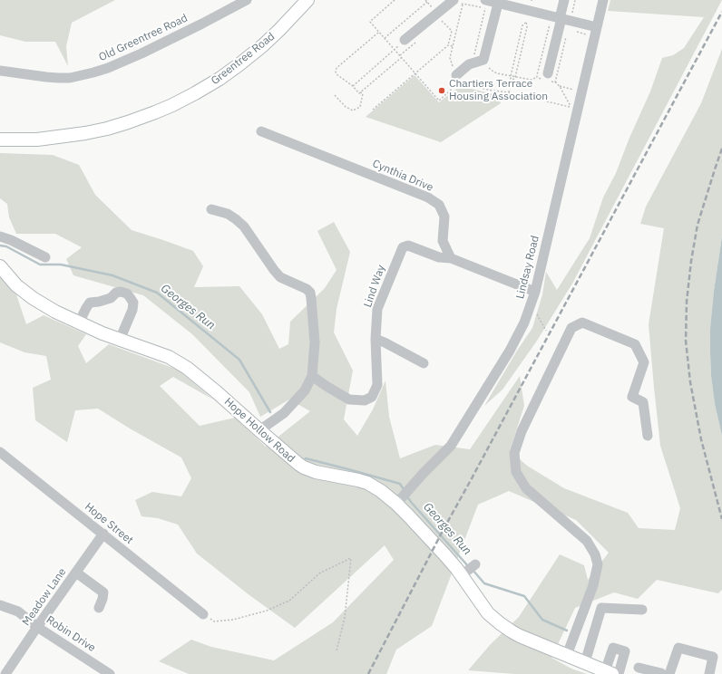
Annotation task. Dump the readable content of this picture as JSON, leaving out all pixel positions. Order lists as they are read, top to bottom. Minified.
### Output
{"streets":{"main road":["Greentree Road","Hope Hollow Road"],"street":["Old Greentree Road","Cynthia Drive","Lindsay Road","Lind Way","Hope Street","Meadow Lane","Robin Drive"]},"crossings":[["Cynthia Drive","Lind Way"],["Lindsay Road","Hope Hollow Road"],["Hope Street","Meadow Lane"],["Meadow Lane","Robin Drive"]],"water":["Georges Run"],"places":["Chartiers Terrace Housing Association"]}
